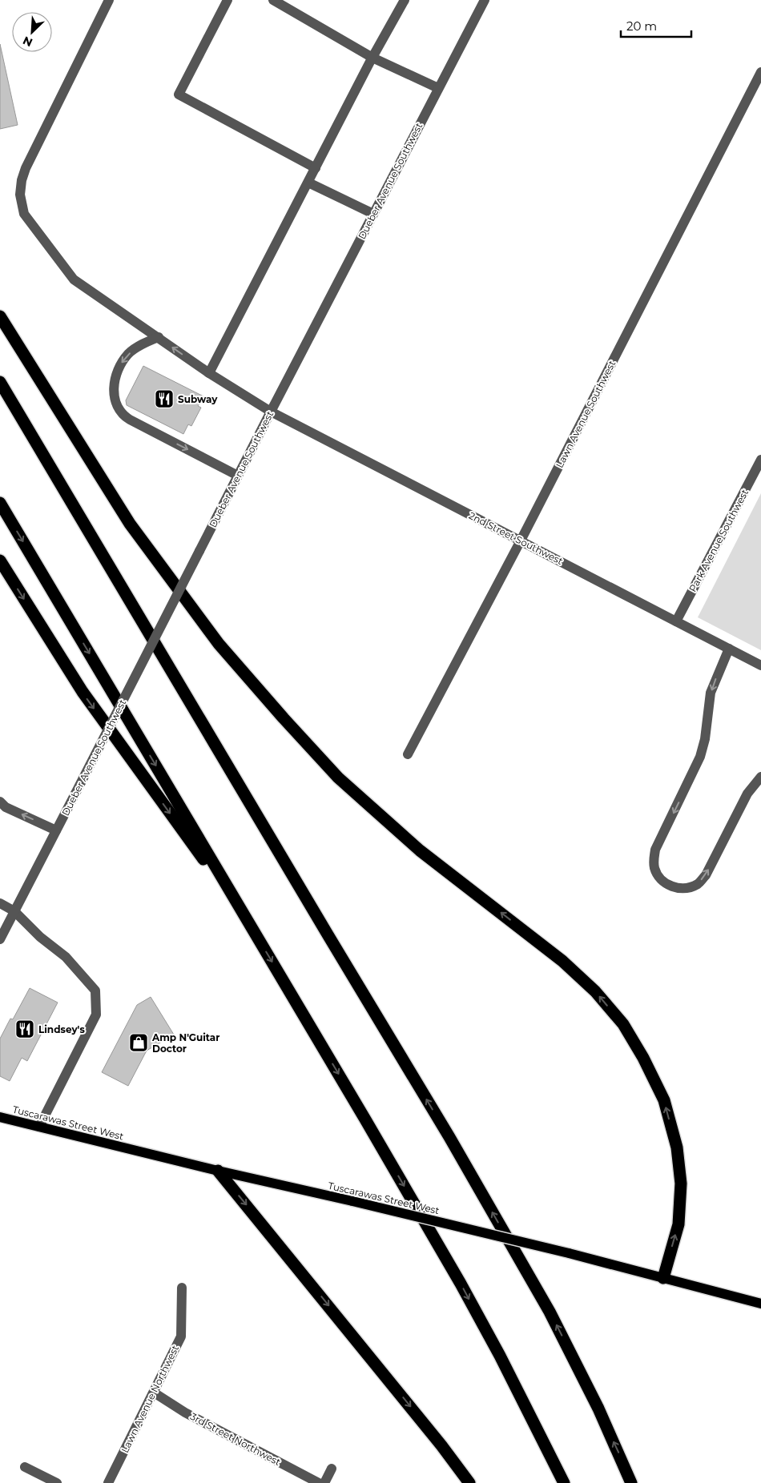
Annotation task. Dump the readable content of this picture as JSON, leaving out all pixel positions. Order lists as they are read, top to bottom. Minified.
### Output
{"streets":{"main road":["Tuscarawas Street West"],"street":["Dueber Avenue Southwest","Lawn Avenue Southwest","2nd Street Southwest","Park Avenue Southwest","Lawn Avenue Northwest","3rd Street Northwest"]},"crossings":[["Dueber Avenue Southwest","2nd Street Southwest"],["Lawn Avenue Southwest","2nd Street Southwest"],["2nd Street Southwest","Park Avenue Southwest"],["Lawn Avenue Northwest","3rd Street Northwest"]],"places":{"restaurant":["Subway","Lindsey's"],"shop":["Amp N'Guitar Doctor"]},"scale_bar":"20 m","north":"bottom left"}
